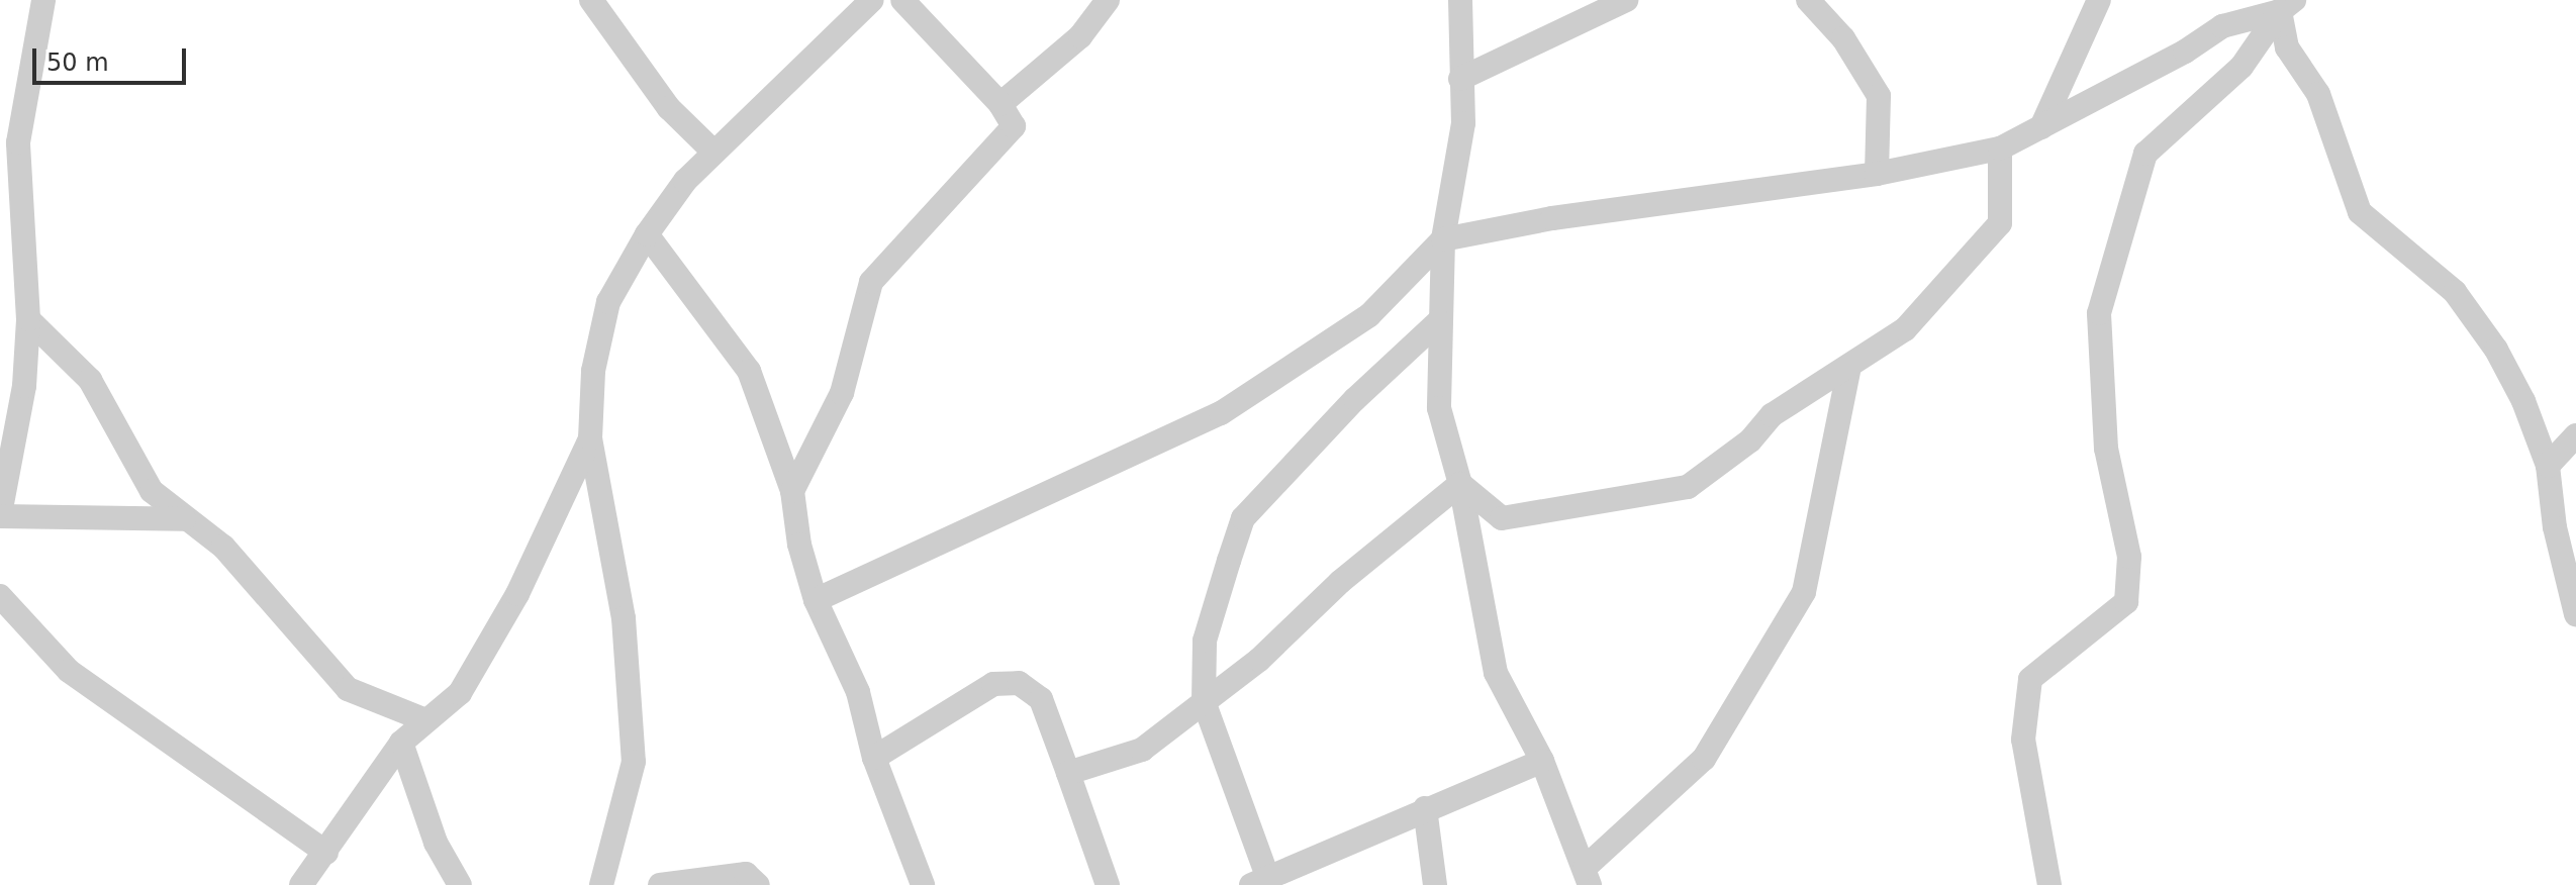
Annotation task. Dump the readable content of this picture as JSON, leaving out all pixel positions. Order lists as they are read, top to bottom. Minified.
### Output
{"scale_bar":"50 m"}
